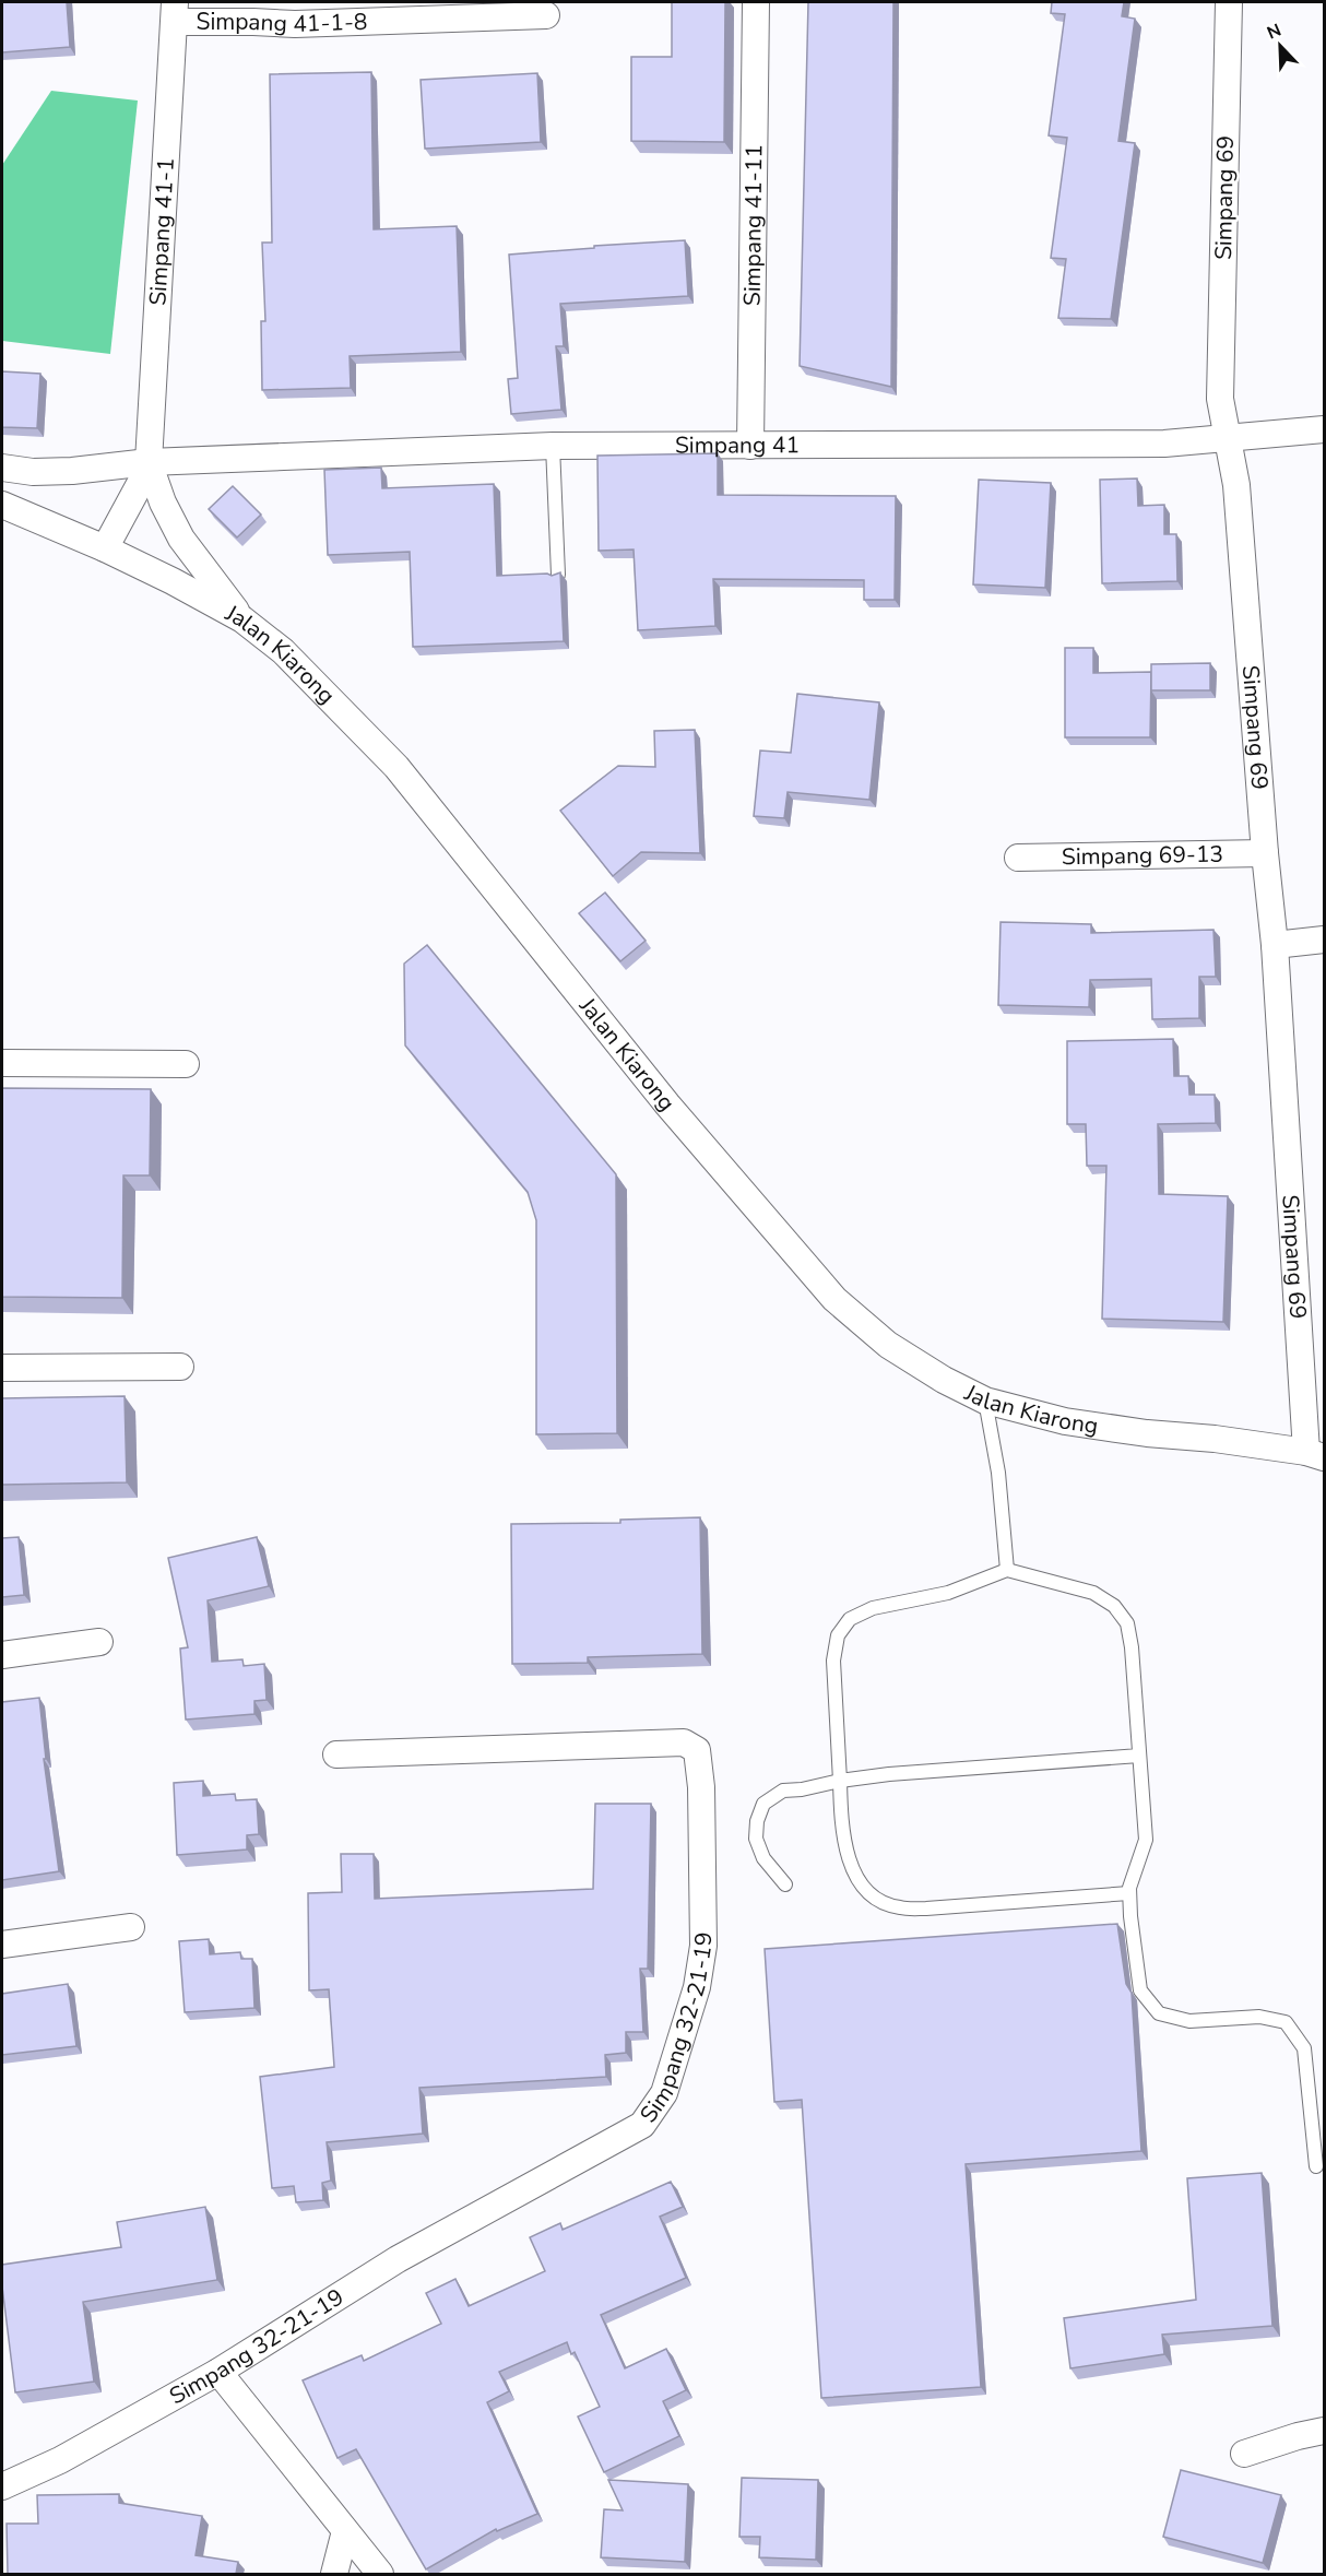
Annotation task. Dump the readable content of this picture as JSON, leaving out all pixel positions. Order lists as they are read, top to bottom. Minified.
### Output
{"streets":{"street":["Simpang 41-1-8","Simpang 69","Simpang 41-11","Simpang 41-1","Simpang 41","Jalan Kiarong","Simpang 69-13","Simpang 32-21-19"]},"crossings":[["Simpang 41-1-8","Simpang 41-1"],["Simpang 69","Simpang 41"],["Simpang 69","Jalan Kiarong"],["Simpang 69","Simpang 69-13"],["Simpang 41-11","Simpang 41"],["Simpang 41-1","Simpang 41"],["Simpang 41-1","Jalan Kiarong"]],"north":"top left"}
